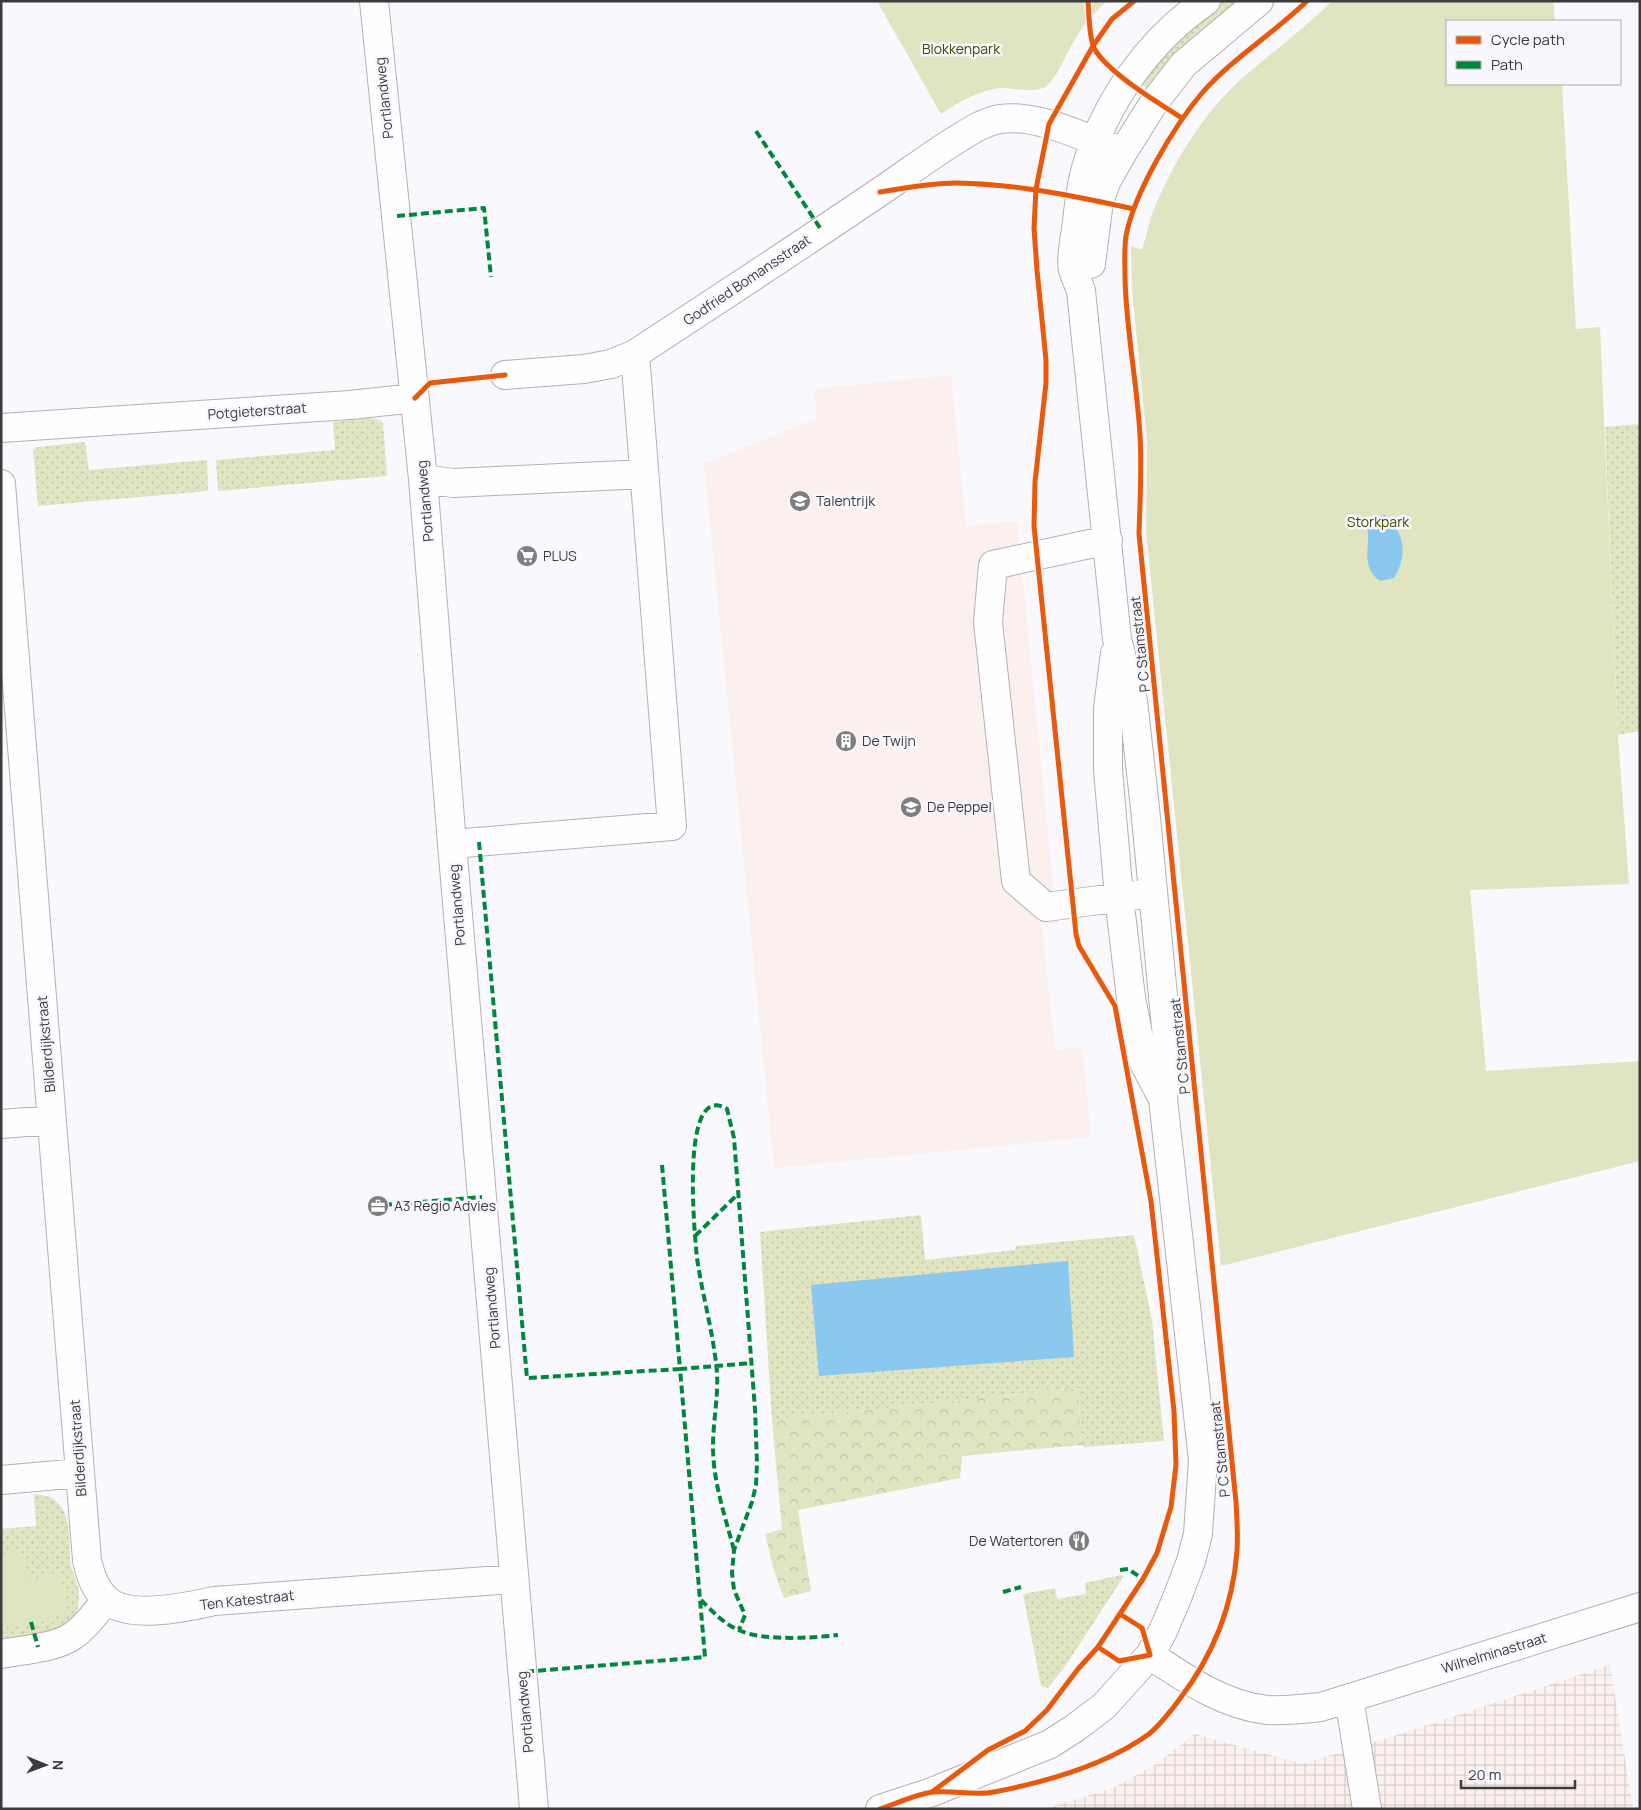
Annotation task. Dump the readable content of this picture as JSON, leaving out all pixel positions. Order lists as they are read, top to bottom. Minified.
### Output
{"streets":{"street":["Portlandweg","Godfried Bomansstraat","Potgieterstraat","P C Stamstraat","Bilderdijkstraat","Ten Katestraat","Wilhelminastraat"]},"crossings":[["Portlandweg","Potgieterstraat"],["Portlandweg","Ten Katestraat"],["Godfried Bomansstraat","P C Stamstraat"],["P C Stamstraat","Wilhelminastraat"],["Bilderdijkstraat","Ten Katestraat"]],"parks":["Blokkenpark","Storkpark"],"places":{"school or university":["Talentrijk","De Peppel"],"supermarket":["PLUS"],"building":["De Twijn"],"office":["A3 Regio Advies"],"restaurant":["De Watertoren"]},"legend":["Cycle path","Path"],"scale_bar":"20 m","north":"right"}
